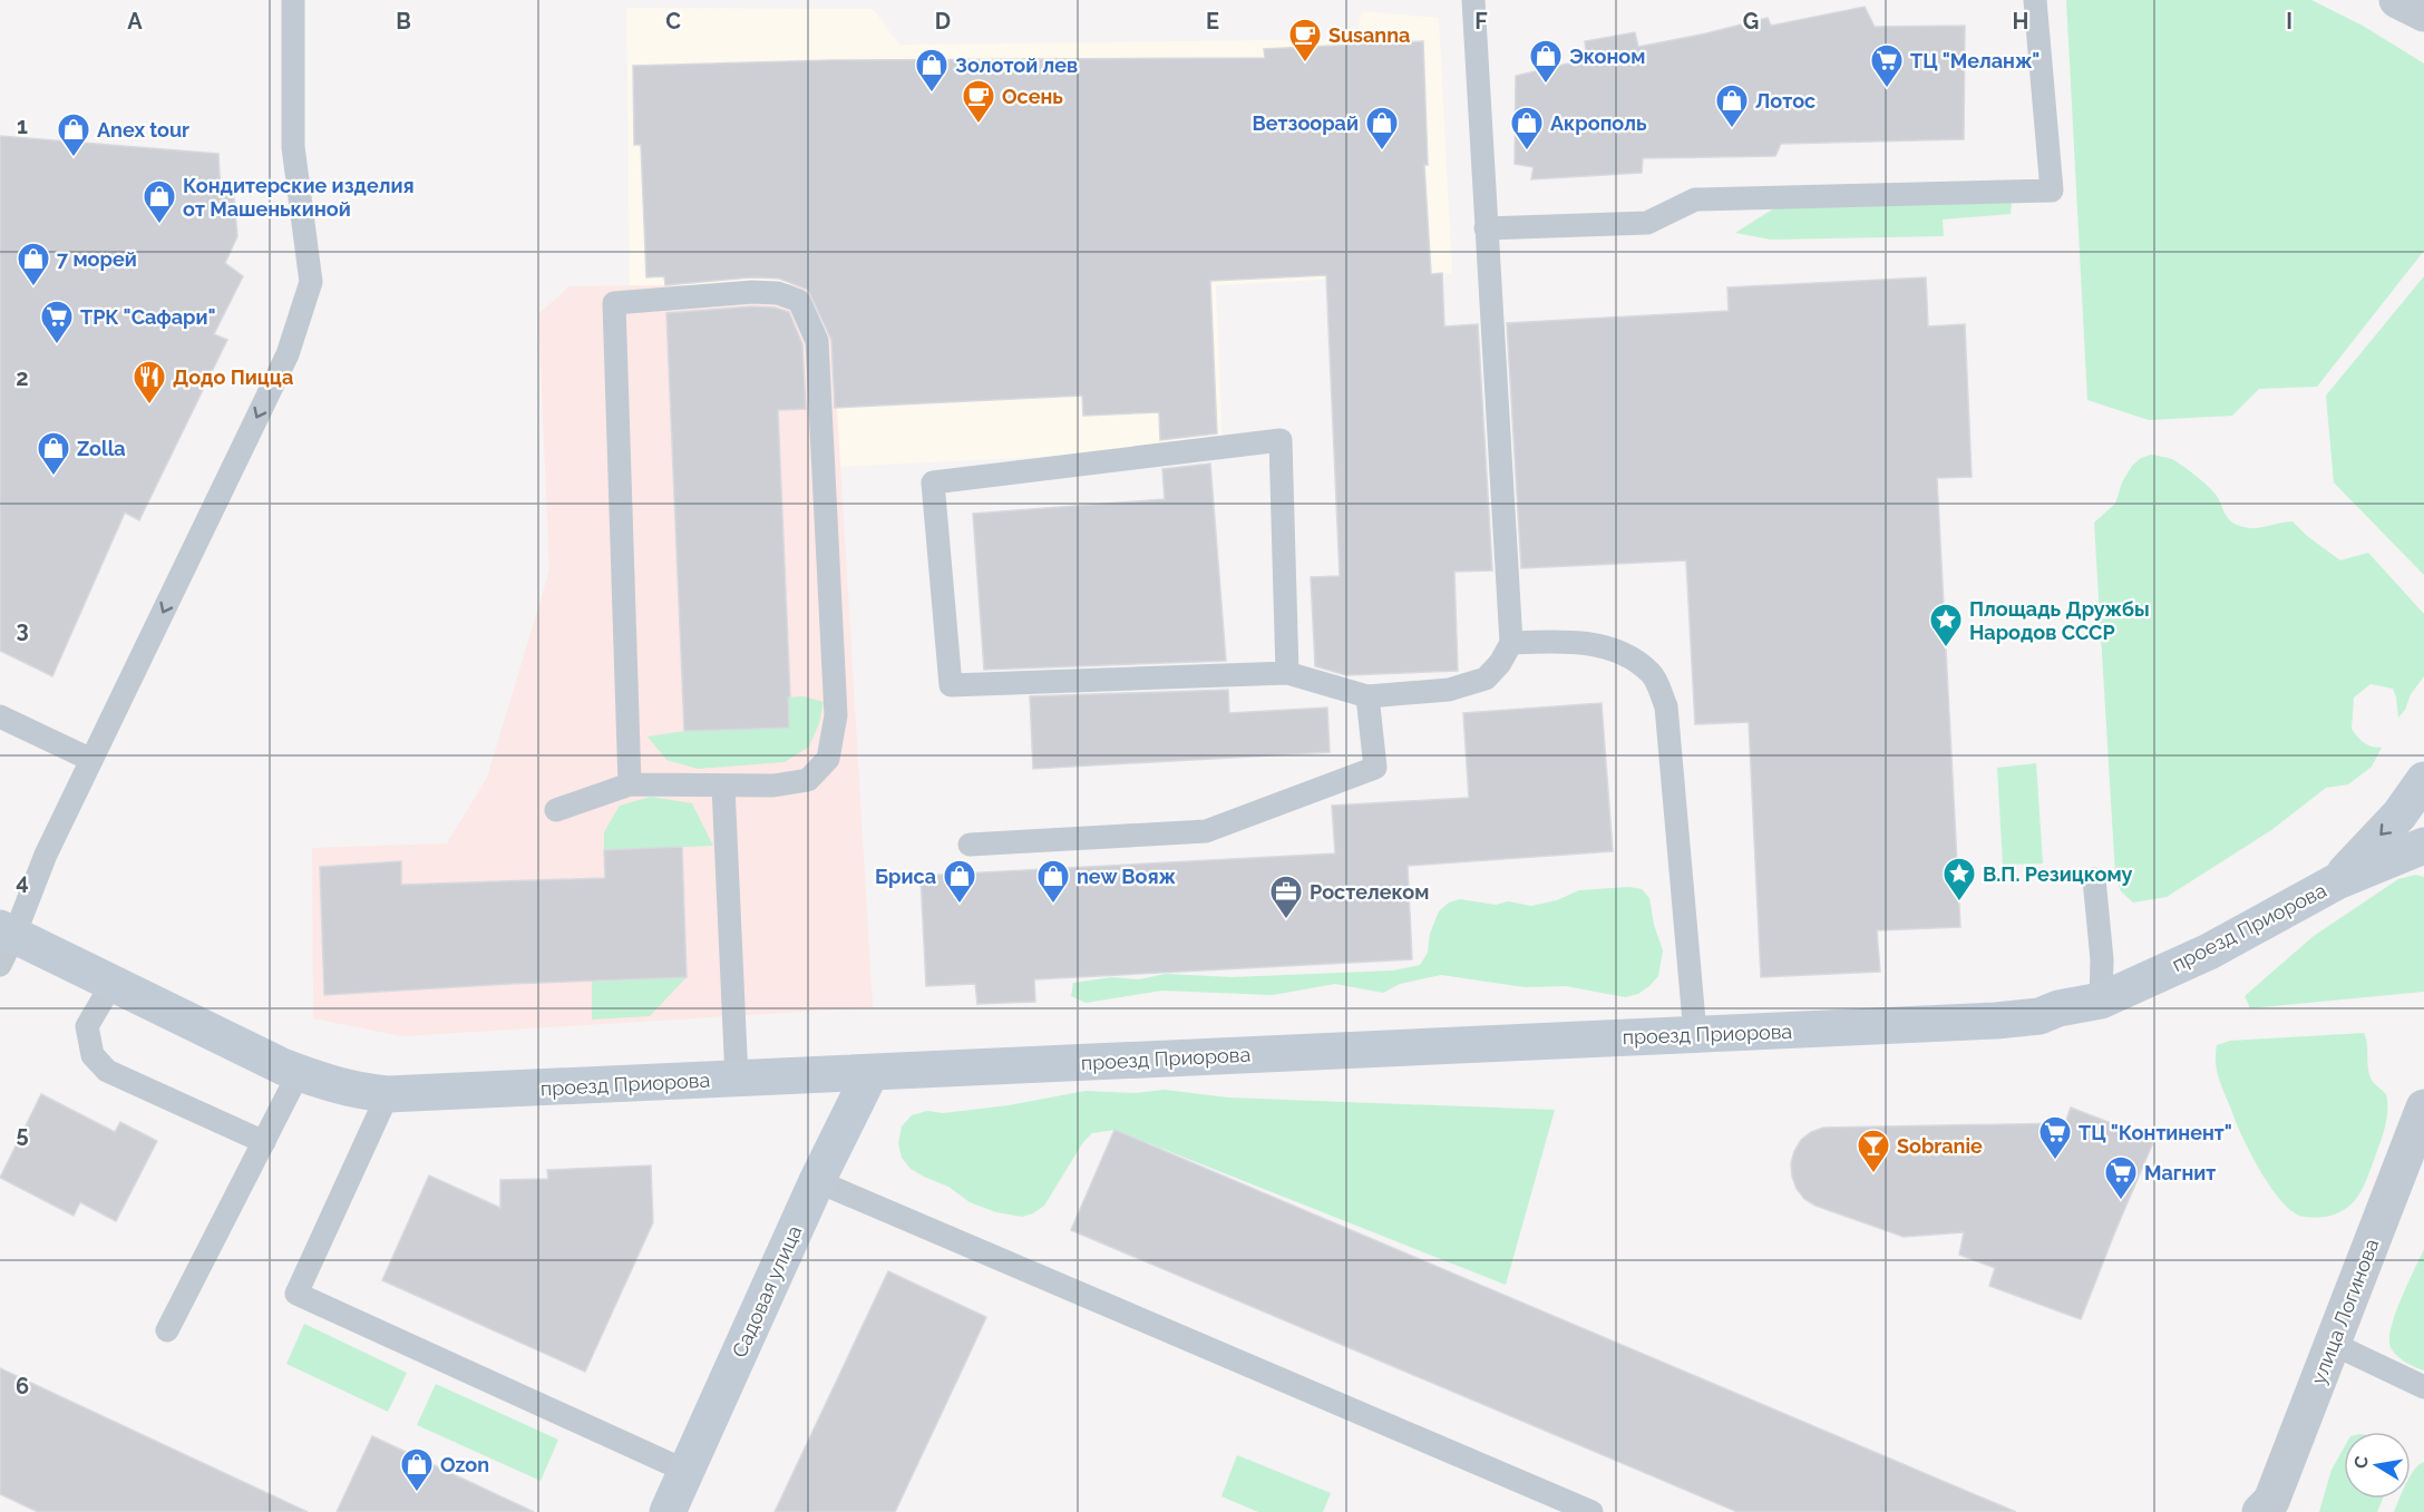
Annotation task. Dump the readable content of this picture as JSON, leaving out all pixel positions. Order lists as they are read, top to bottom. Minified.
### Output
{"streets":{"street":["проезд Приорова","Садовая улица","улица Логинова"]},"crossings":[["проезд Приорова","Садовая улица"]],"places":{"cafe":["Susanna","Осень"],"shop":["Эконом","Золотой лев","Лотос","Ветзоорай","Акрополь","Anex tour","Кондитерские изделия от Машенькиной","7 морей","Zolla","Бриса","new Вояж","Ozon"],"supermarket":["ТЦ \"Меланж\"","ТРК \"Сафари\"","ТЦ \"Континент\"","Магнит"],"restaurant":["Додо Пицца"],"place":["Площадь Дружбы Народов СССР","В.П. Резицкому"],"office":["Ростелеком"],"bar":["Sobranie"]},"north":"left","grid":{"columns":["A","B","C","D","E","F","G","H","I"],"rows":["1","2","3","4","5","6"]}}
